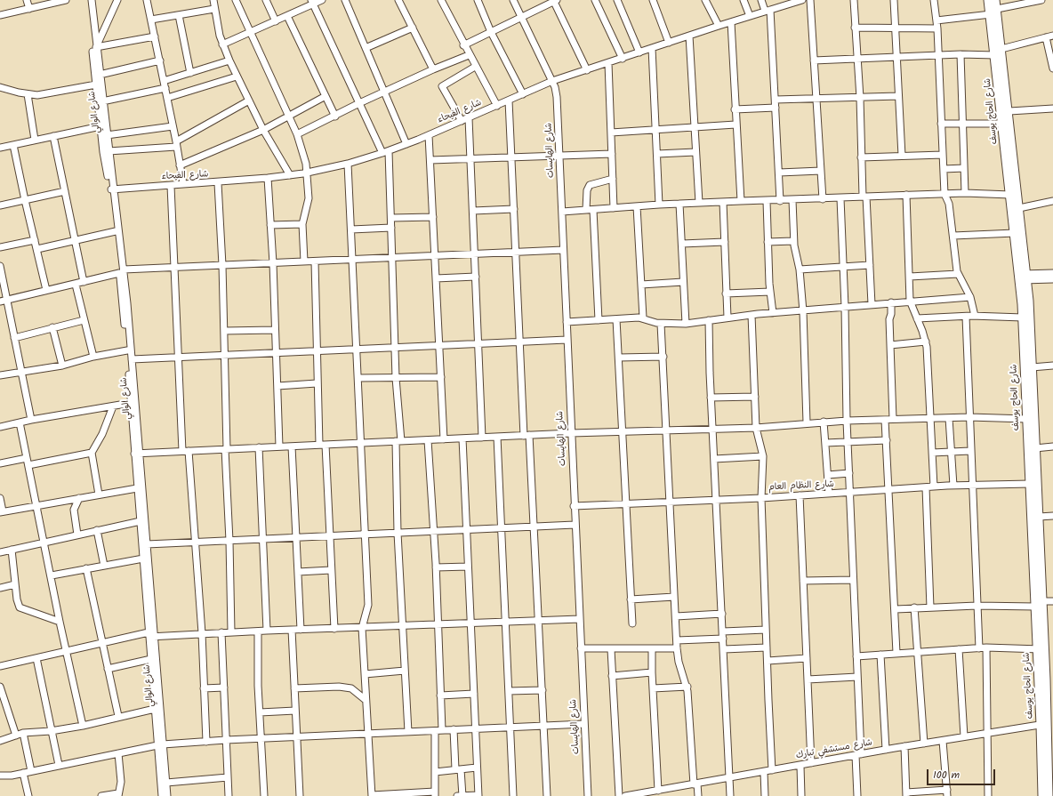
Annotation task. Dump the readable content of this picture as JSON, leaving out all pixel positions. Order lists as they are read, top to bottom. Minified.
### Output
{"streets":{"main road":["شارع الحاج يوسف"],"street":["شارع الوالي","شارع الفيحاء","شارع الهايسات","شارع النظام العام","شارع مستشفي تبارك"]},"crossings":[["شارع الحاج يوسف","شارع النظام العام"],["شارع الحاج يوسف","شارع مستشفي تبارك"],["شارع الوالي","شارع الفيحاء"],["شارع الفيحاء","شارع الهايسات"],["شارع الهايسات","شارع النظام العام"]],"scale_bar":"100 m"}
